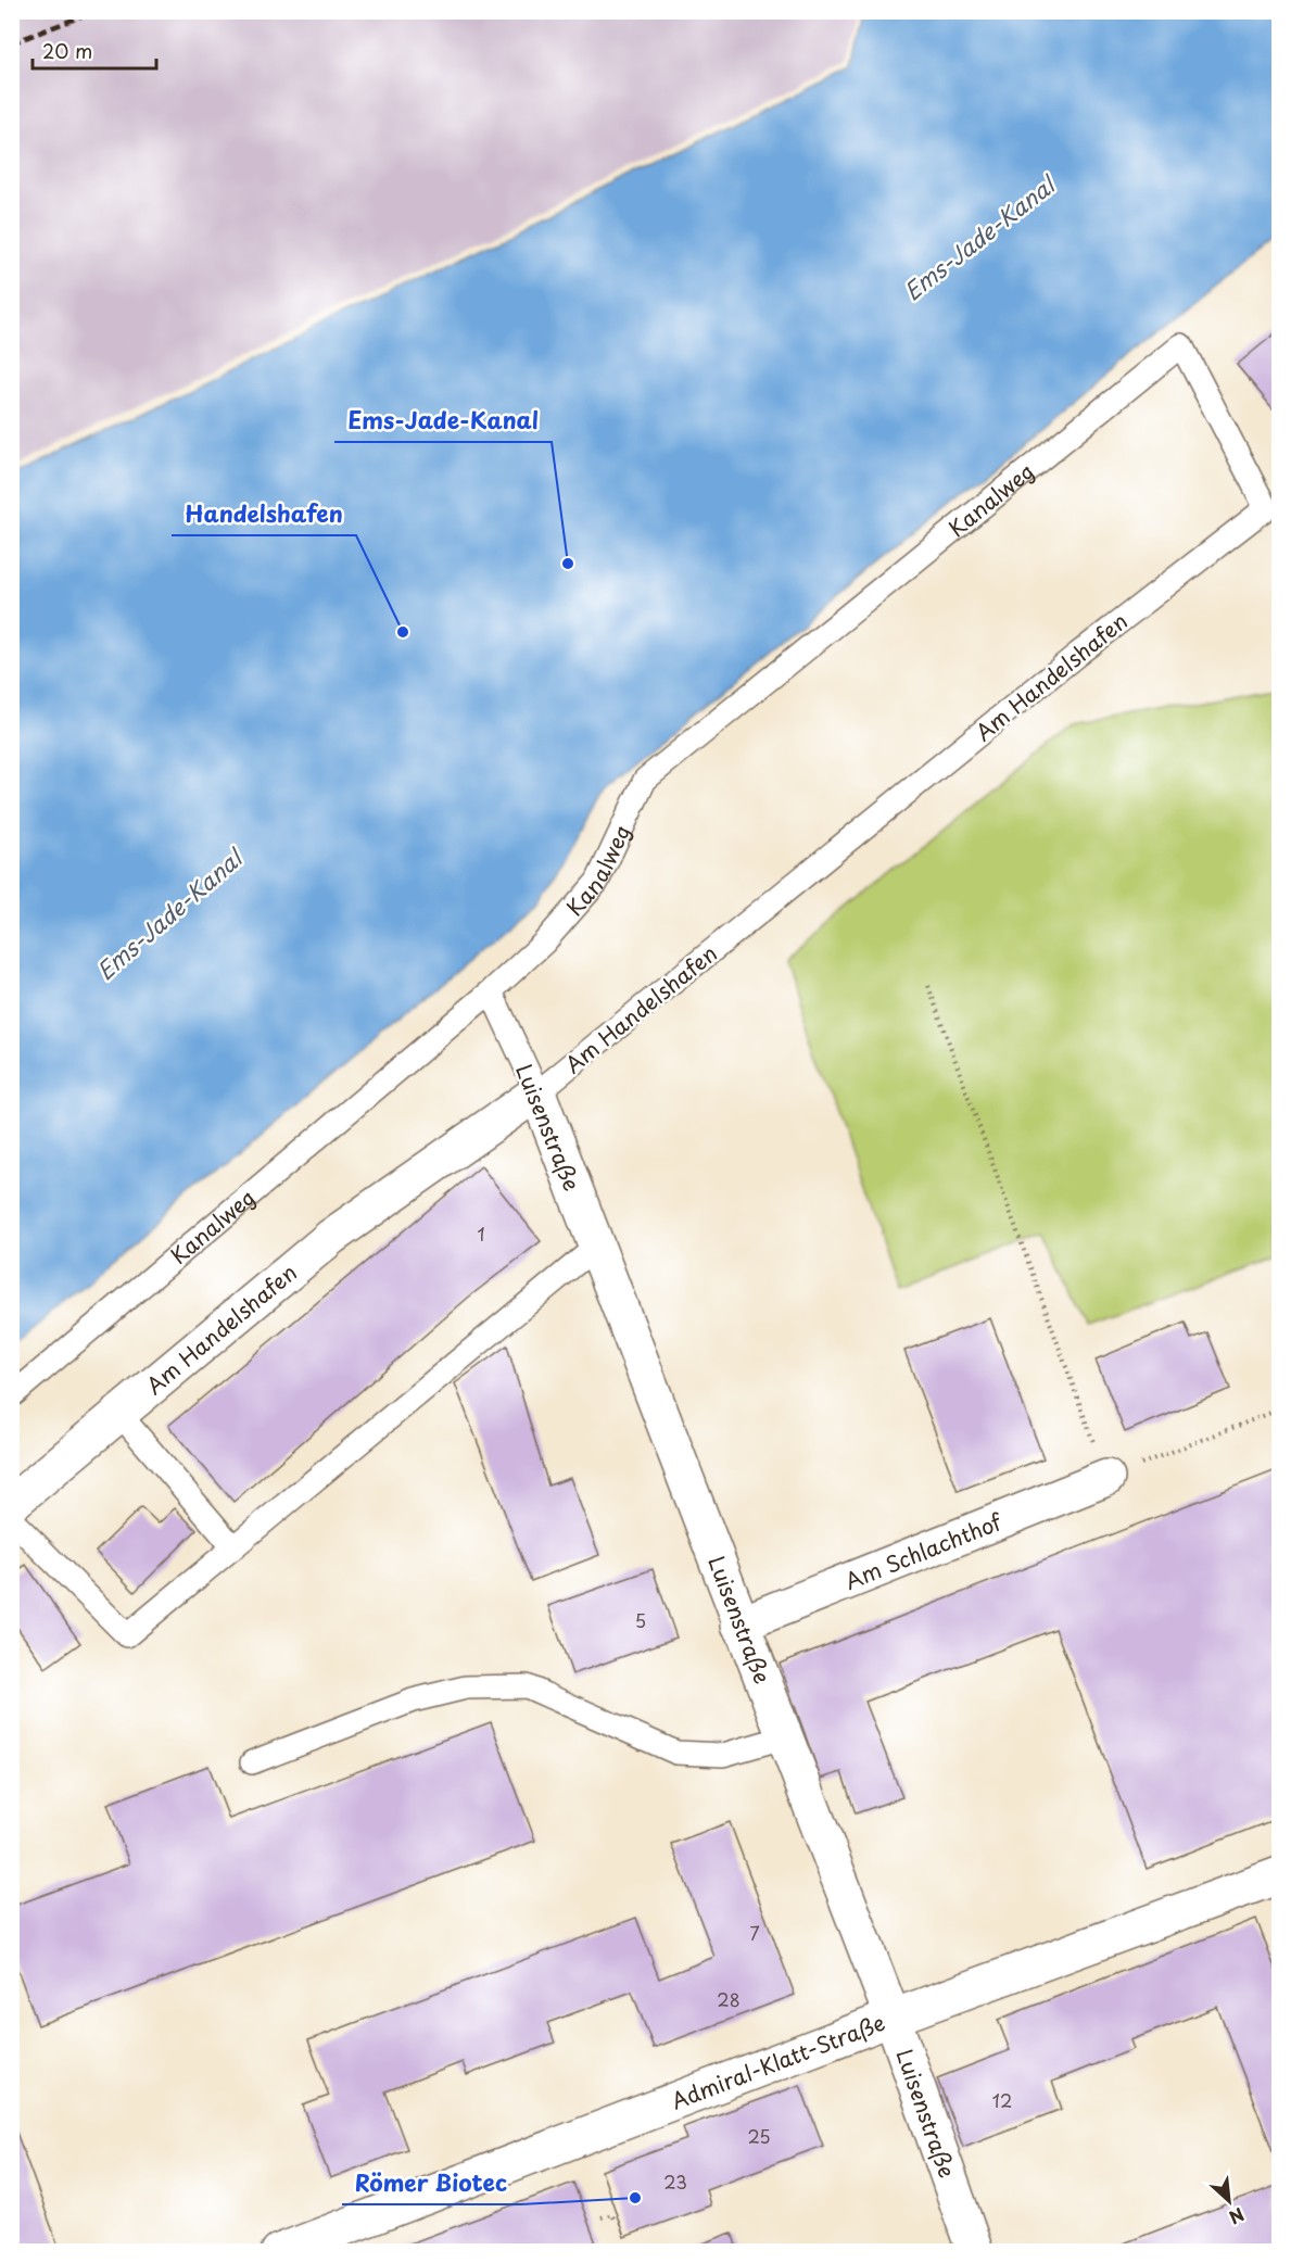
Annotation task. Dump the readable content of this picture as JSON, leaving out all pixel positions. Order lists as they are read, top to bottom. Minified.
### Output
{"streets":{"street":["Am Handelshafen","Luisenstraße","Am Schlachthof","Admiral-Klatt-Straße"],"lane":["Kanalweg"]},"crossings":[["Kanalweg","Am Handelshafen"],["Kanalweg","Luisenstraße"],["Am Handelshafen","Luisenstraße"],["Luisenstraße","Am Schlachthof"],["Luisenstraße","Admiral-Klatt-Straße"]],"water":["Ems-Jade-Kanal"],"places":["Ems-Jade-Kanal","Handelshafen","Römer Biotec"],"house_numbers":["1","5","7","28","12","25","23"],"scale_bar":"20 m","north":"bottom right"}
